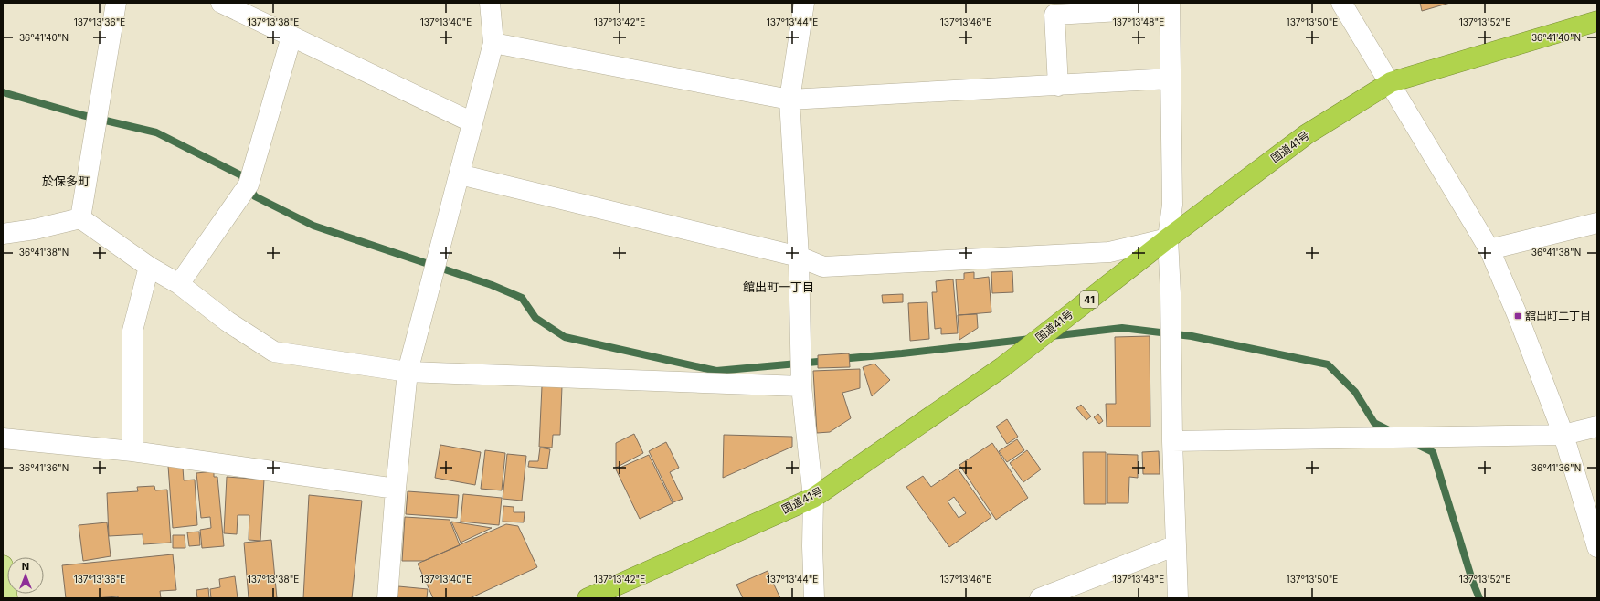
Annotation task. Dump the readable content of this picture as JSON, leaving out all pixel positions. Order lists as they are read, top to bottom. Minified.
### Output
{"streets":{"highway":["国道41号","41"]},"districts":["於保多町","館出町一丁目"],"places":{"transit":["舘出町二丁目"]},"north":"top","coordinates":["137°13'36\"E","137°13'38\"E","137°13'40\"E","137°13'42\"E","137°13'44\"E","137°13'46\"E","137°13'48\"E","137°13'50\"E","137°13'52\"E","36°41'40\"N","36°41'38\"N","36°41'36\"N"]}
